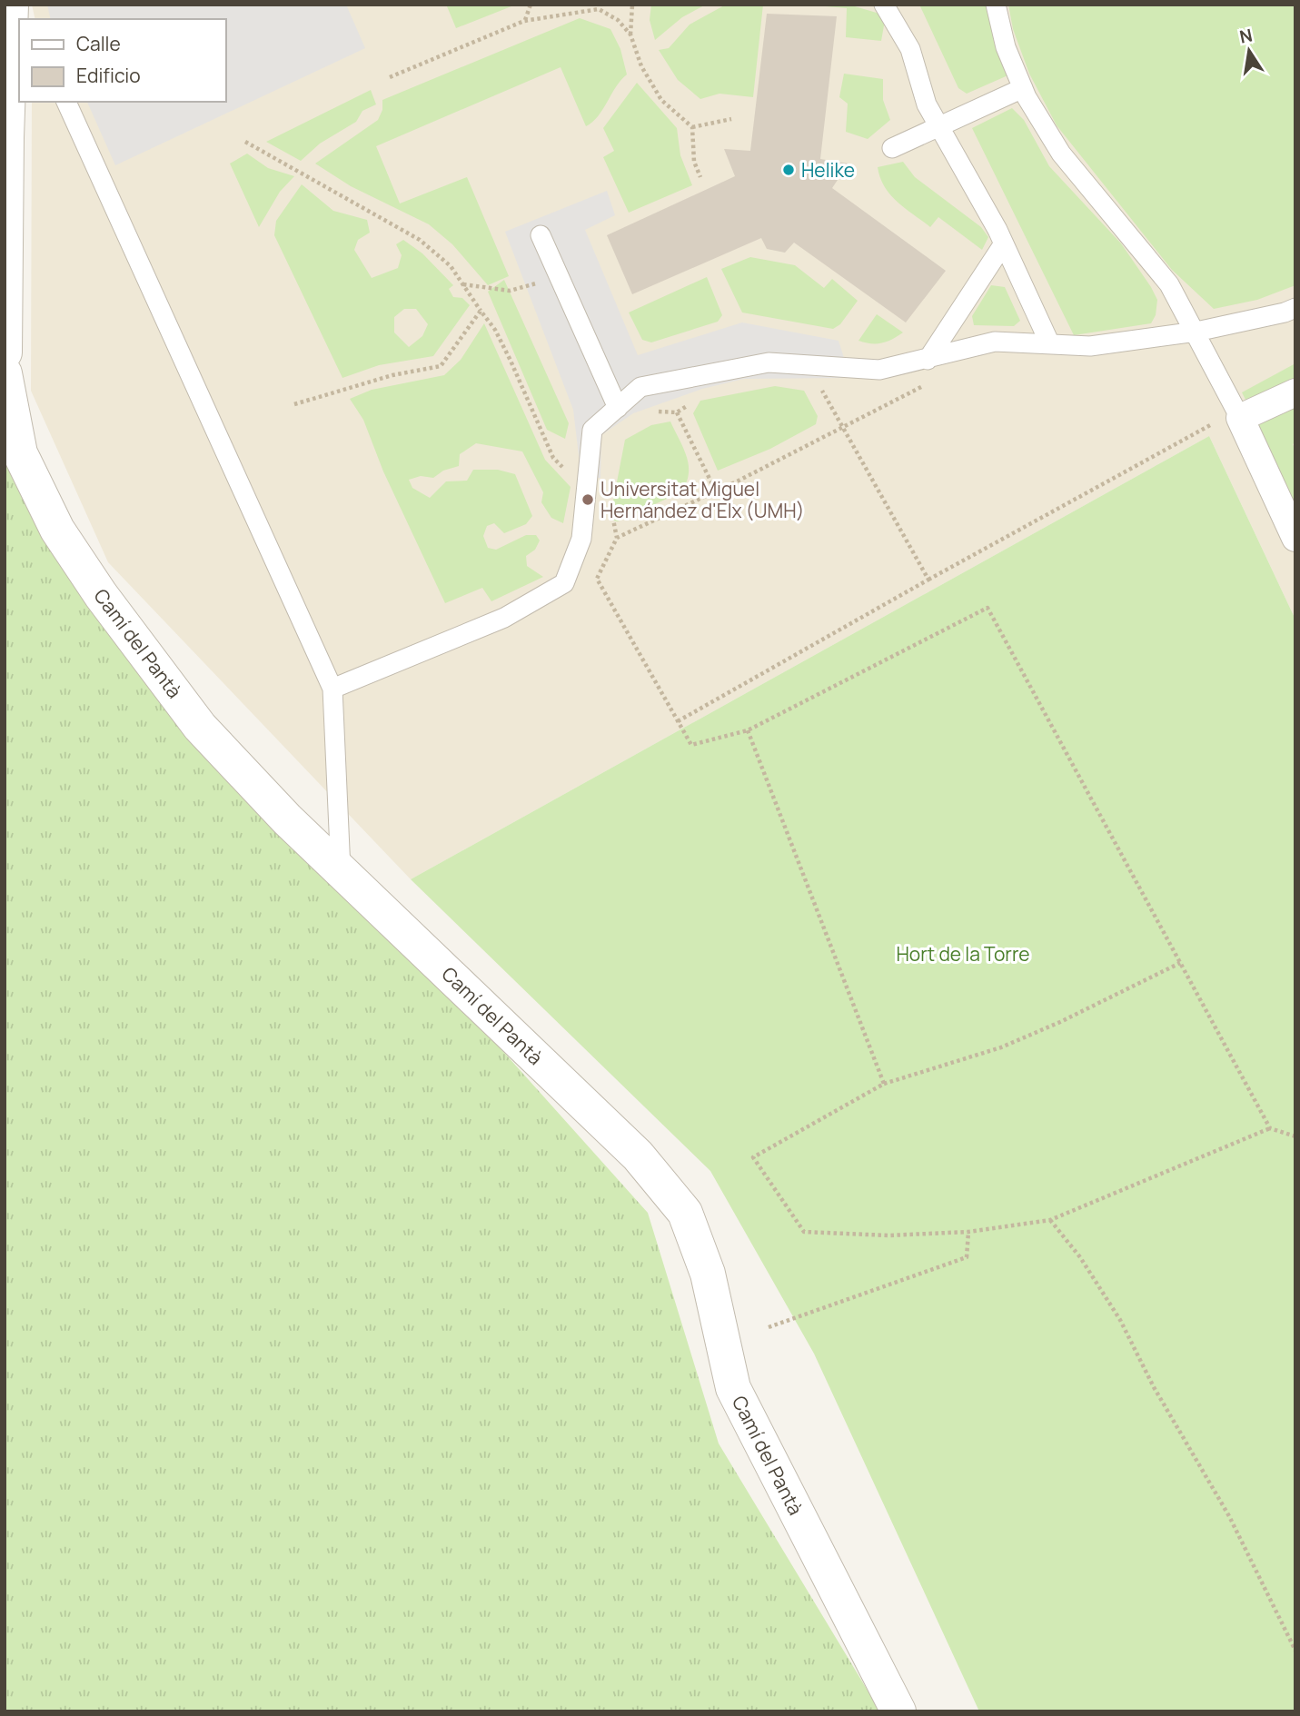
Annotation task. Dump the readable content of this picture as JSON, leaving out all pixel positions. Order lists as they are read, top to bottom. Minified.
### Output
{"streets":{"street":["Camí del Pantà"]},"parks":["Hort de la Torre"],"places":["Helike","Universitat Miguel Hernández d'Elx (UMH)"],"legend":["Calle","Edificio"],"north":"top"}
